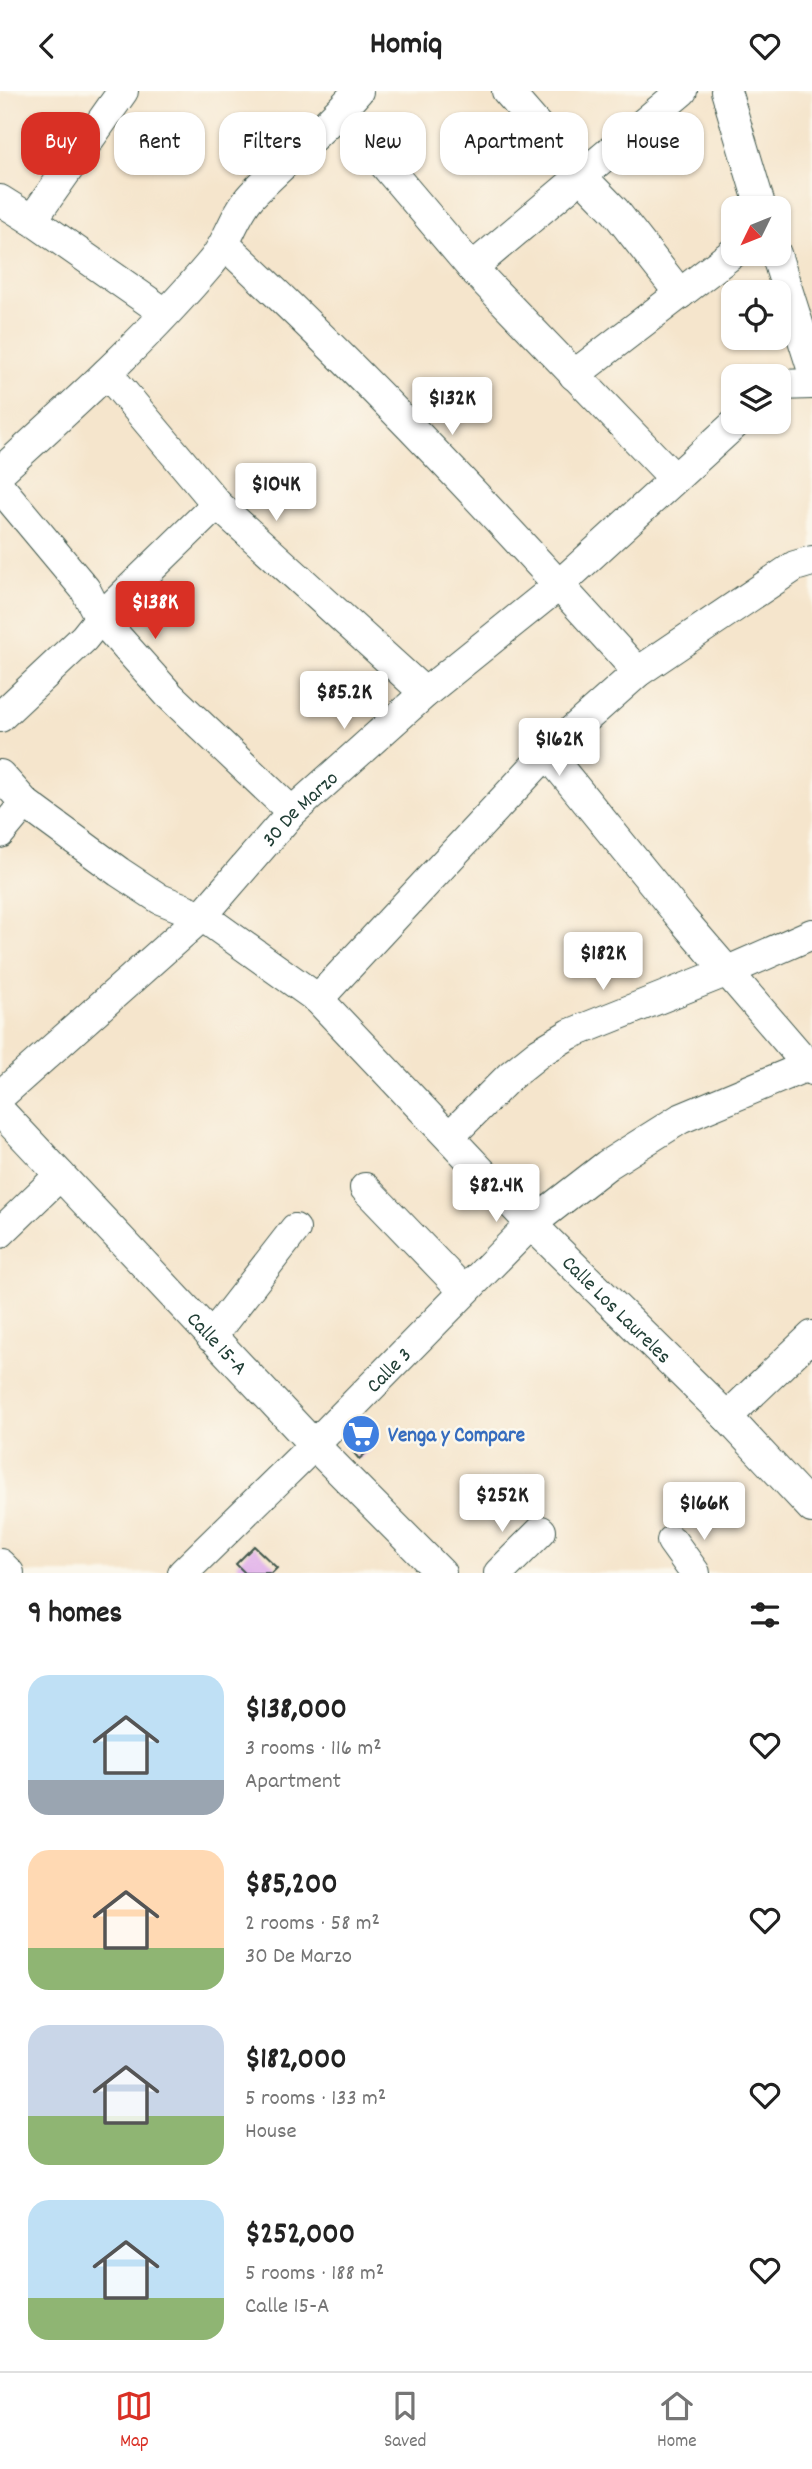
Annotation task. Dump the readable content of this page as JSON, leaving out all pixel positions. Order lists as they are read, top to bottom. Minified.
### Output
{"streets":{"street":["30 De Marzo","Calle Los Laureles","Calle 15-A","Calle 3"]},"crossings":[["30 De Marzo","Calle Los Laureles"],["Calle Los Laureles","Calle 3"],["Calle 15-A","Calle 3"]],"places":{"supermarket":["Venga y Compare"]},"north":"bottom left","page":{"header":"Homiq","chip":["Buy","Rent","Filters","New","Apartment","House"],"price":["$132K","$104K","$138K","$85.2K","$162K","$182K","$82.4K","$252K","$166K"],"heading":"9 homes","list":[{"name":"$138,000","note":"3 rooms · 116 m² · Apartment"},{"name":"$85,200","note":"2 rooms · 58 m² · 30 De Marzo"},{"name":"$182,000","note":"5 rooms · 133 m² · House"},{"name":"$252,000","note":"5 rooms · 188 m² · Calle 15-A"}],"tabs":["Map","Saved","Home"]}}
